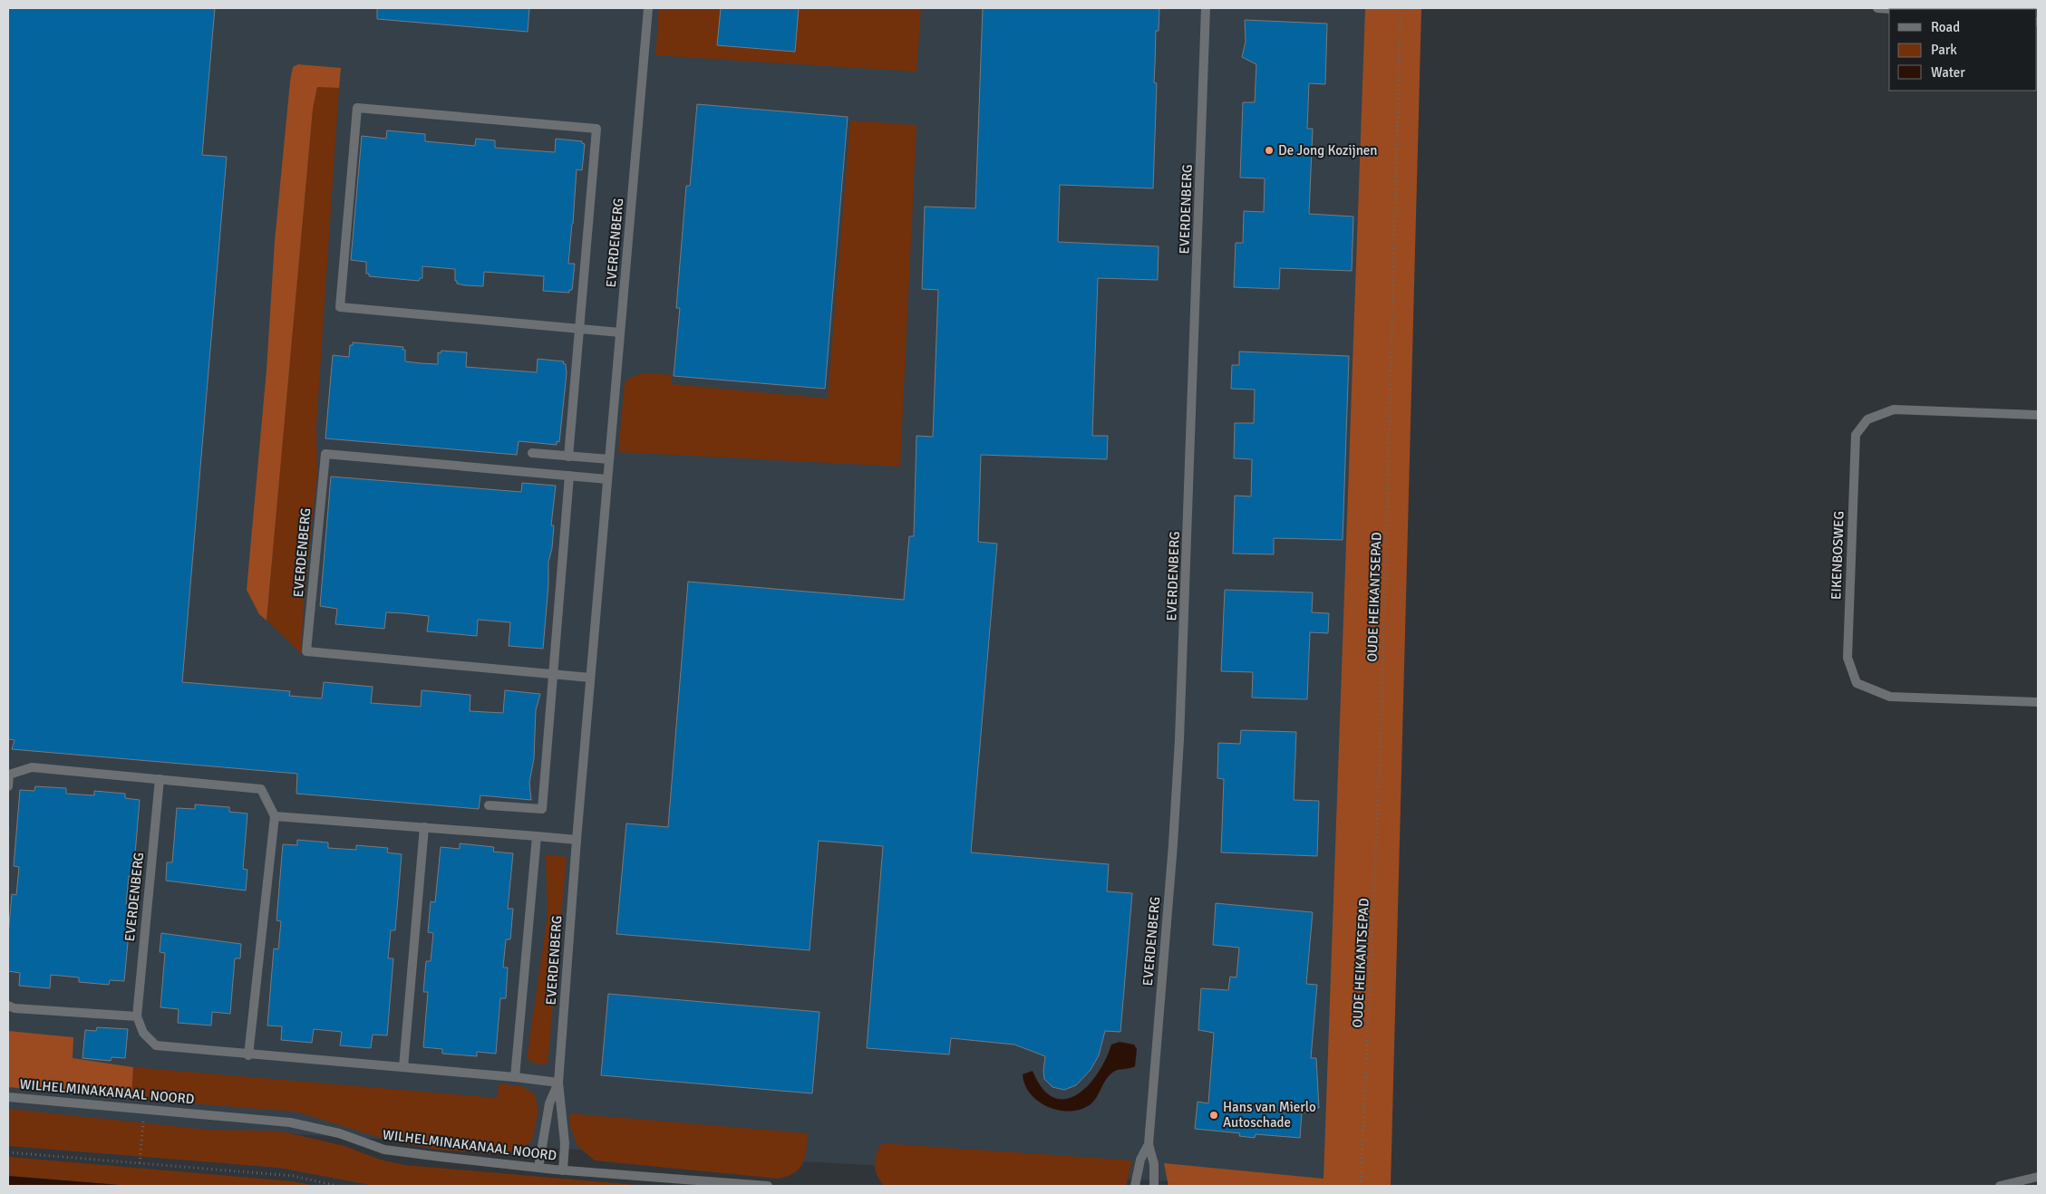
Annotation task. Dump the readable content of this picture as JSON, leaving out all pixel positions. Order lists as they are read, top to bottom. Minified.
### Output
{"streets":{"street":["EVERDENBERG","EIKENBOSWEG","WILHELMINAKANAAL NOORD"],"path":["OUDE HEIKANTSEPAD"]},"crossings":[["EVERDENBERG","WILHELMINAKANAAL NOORD"]],"places":["De Jong Kozijnen","Hans van Mierlo Autoschade"],"legend":["Road","Park","Water"]}
